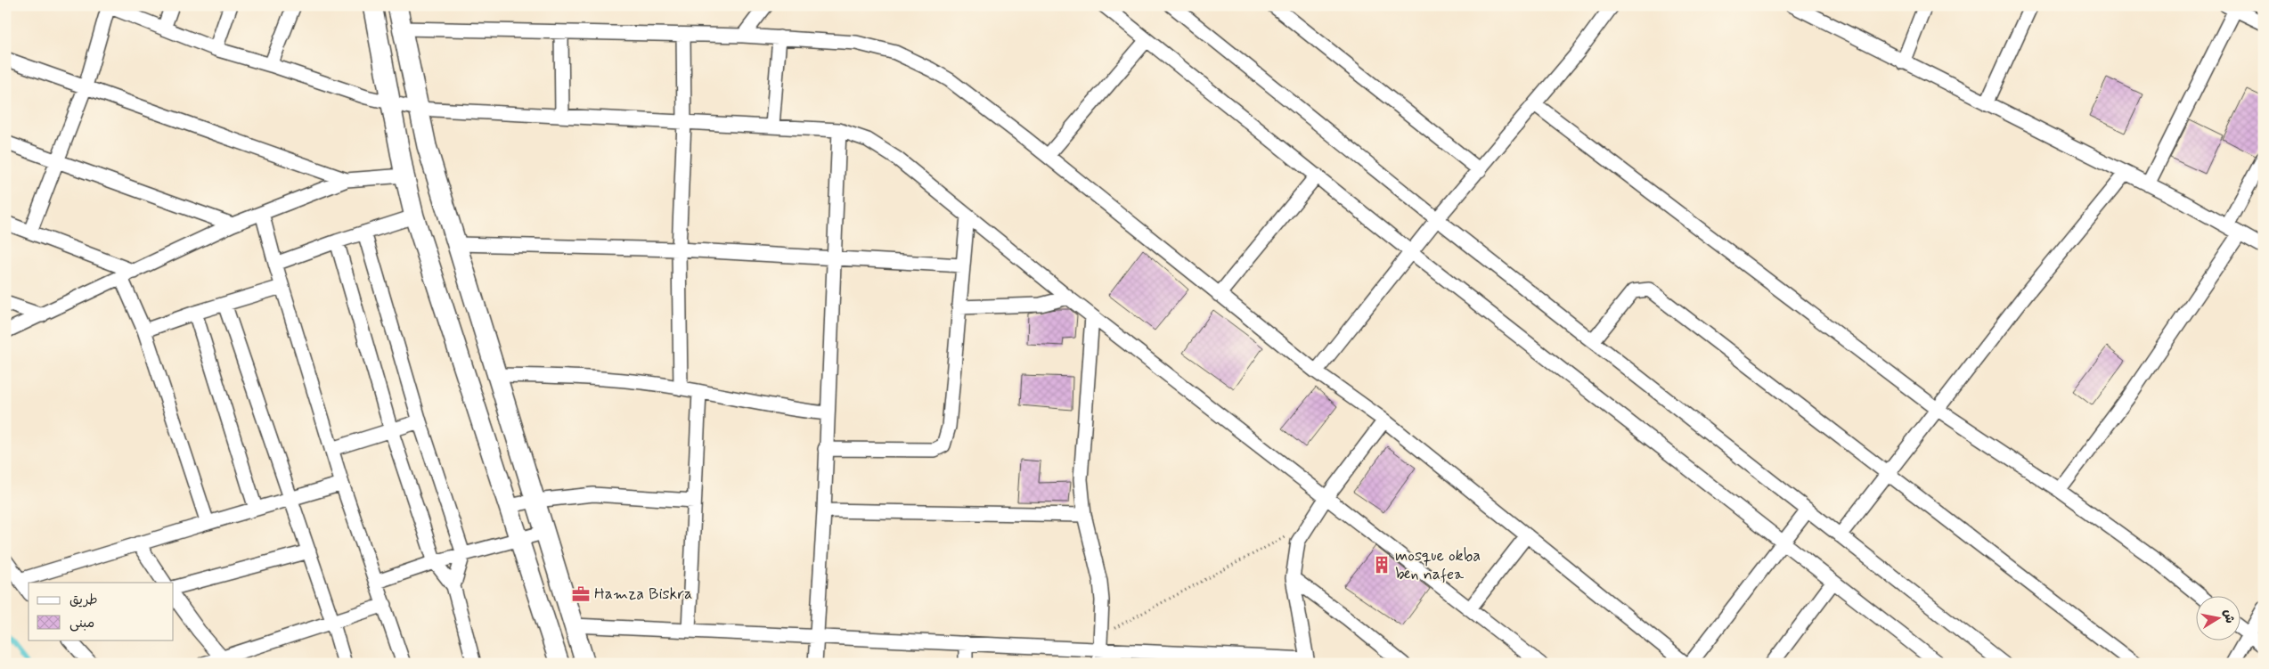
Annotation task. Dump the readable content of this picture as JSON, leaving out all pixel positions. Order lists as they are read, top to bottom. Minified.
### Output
{"places":{"building":["mosque okba ben nafea"],"office":["Hamza Biskra"]},"legend":["طريق","مبنى"],"north":"right"}
